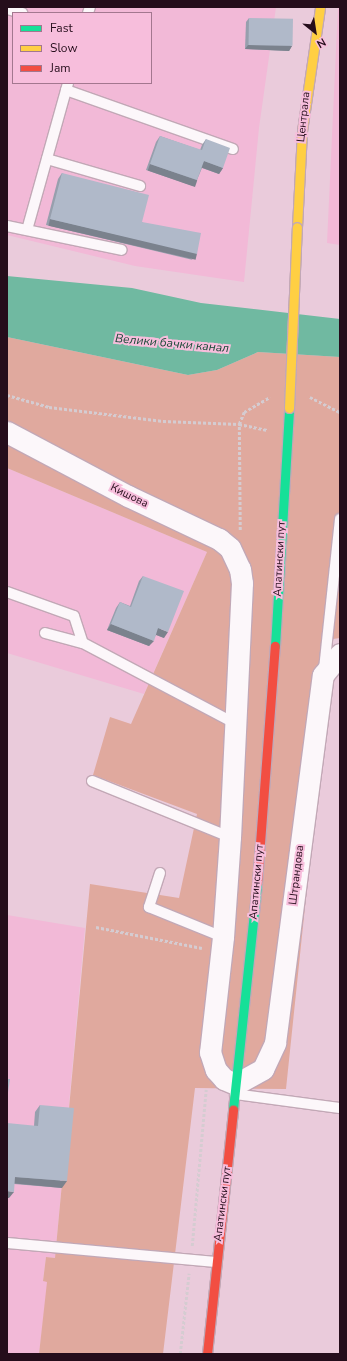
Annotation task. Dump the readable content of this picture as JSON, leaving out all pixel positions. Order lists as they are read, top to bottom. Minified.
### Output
{"streets":{"main road":["Централа","Апатински пут"],"street":["Кишова","Штрандова"]},"crossings":[["Централа","Апатински пут"],["Апатински пут","Штрандова"]],"water":["Велики бачки канал"],"legend":["Fast","Slow","Jam"],"north":"bottom right"}
